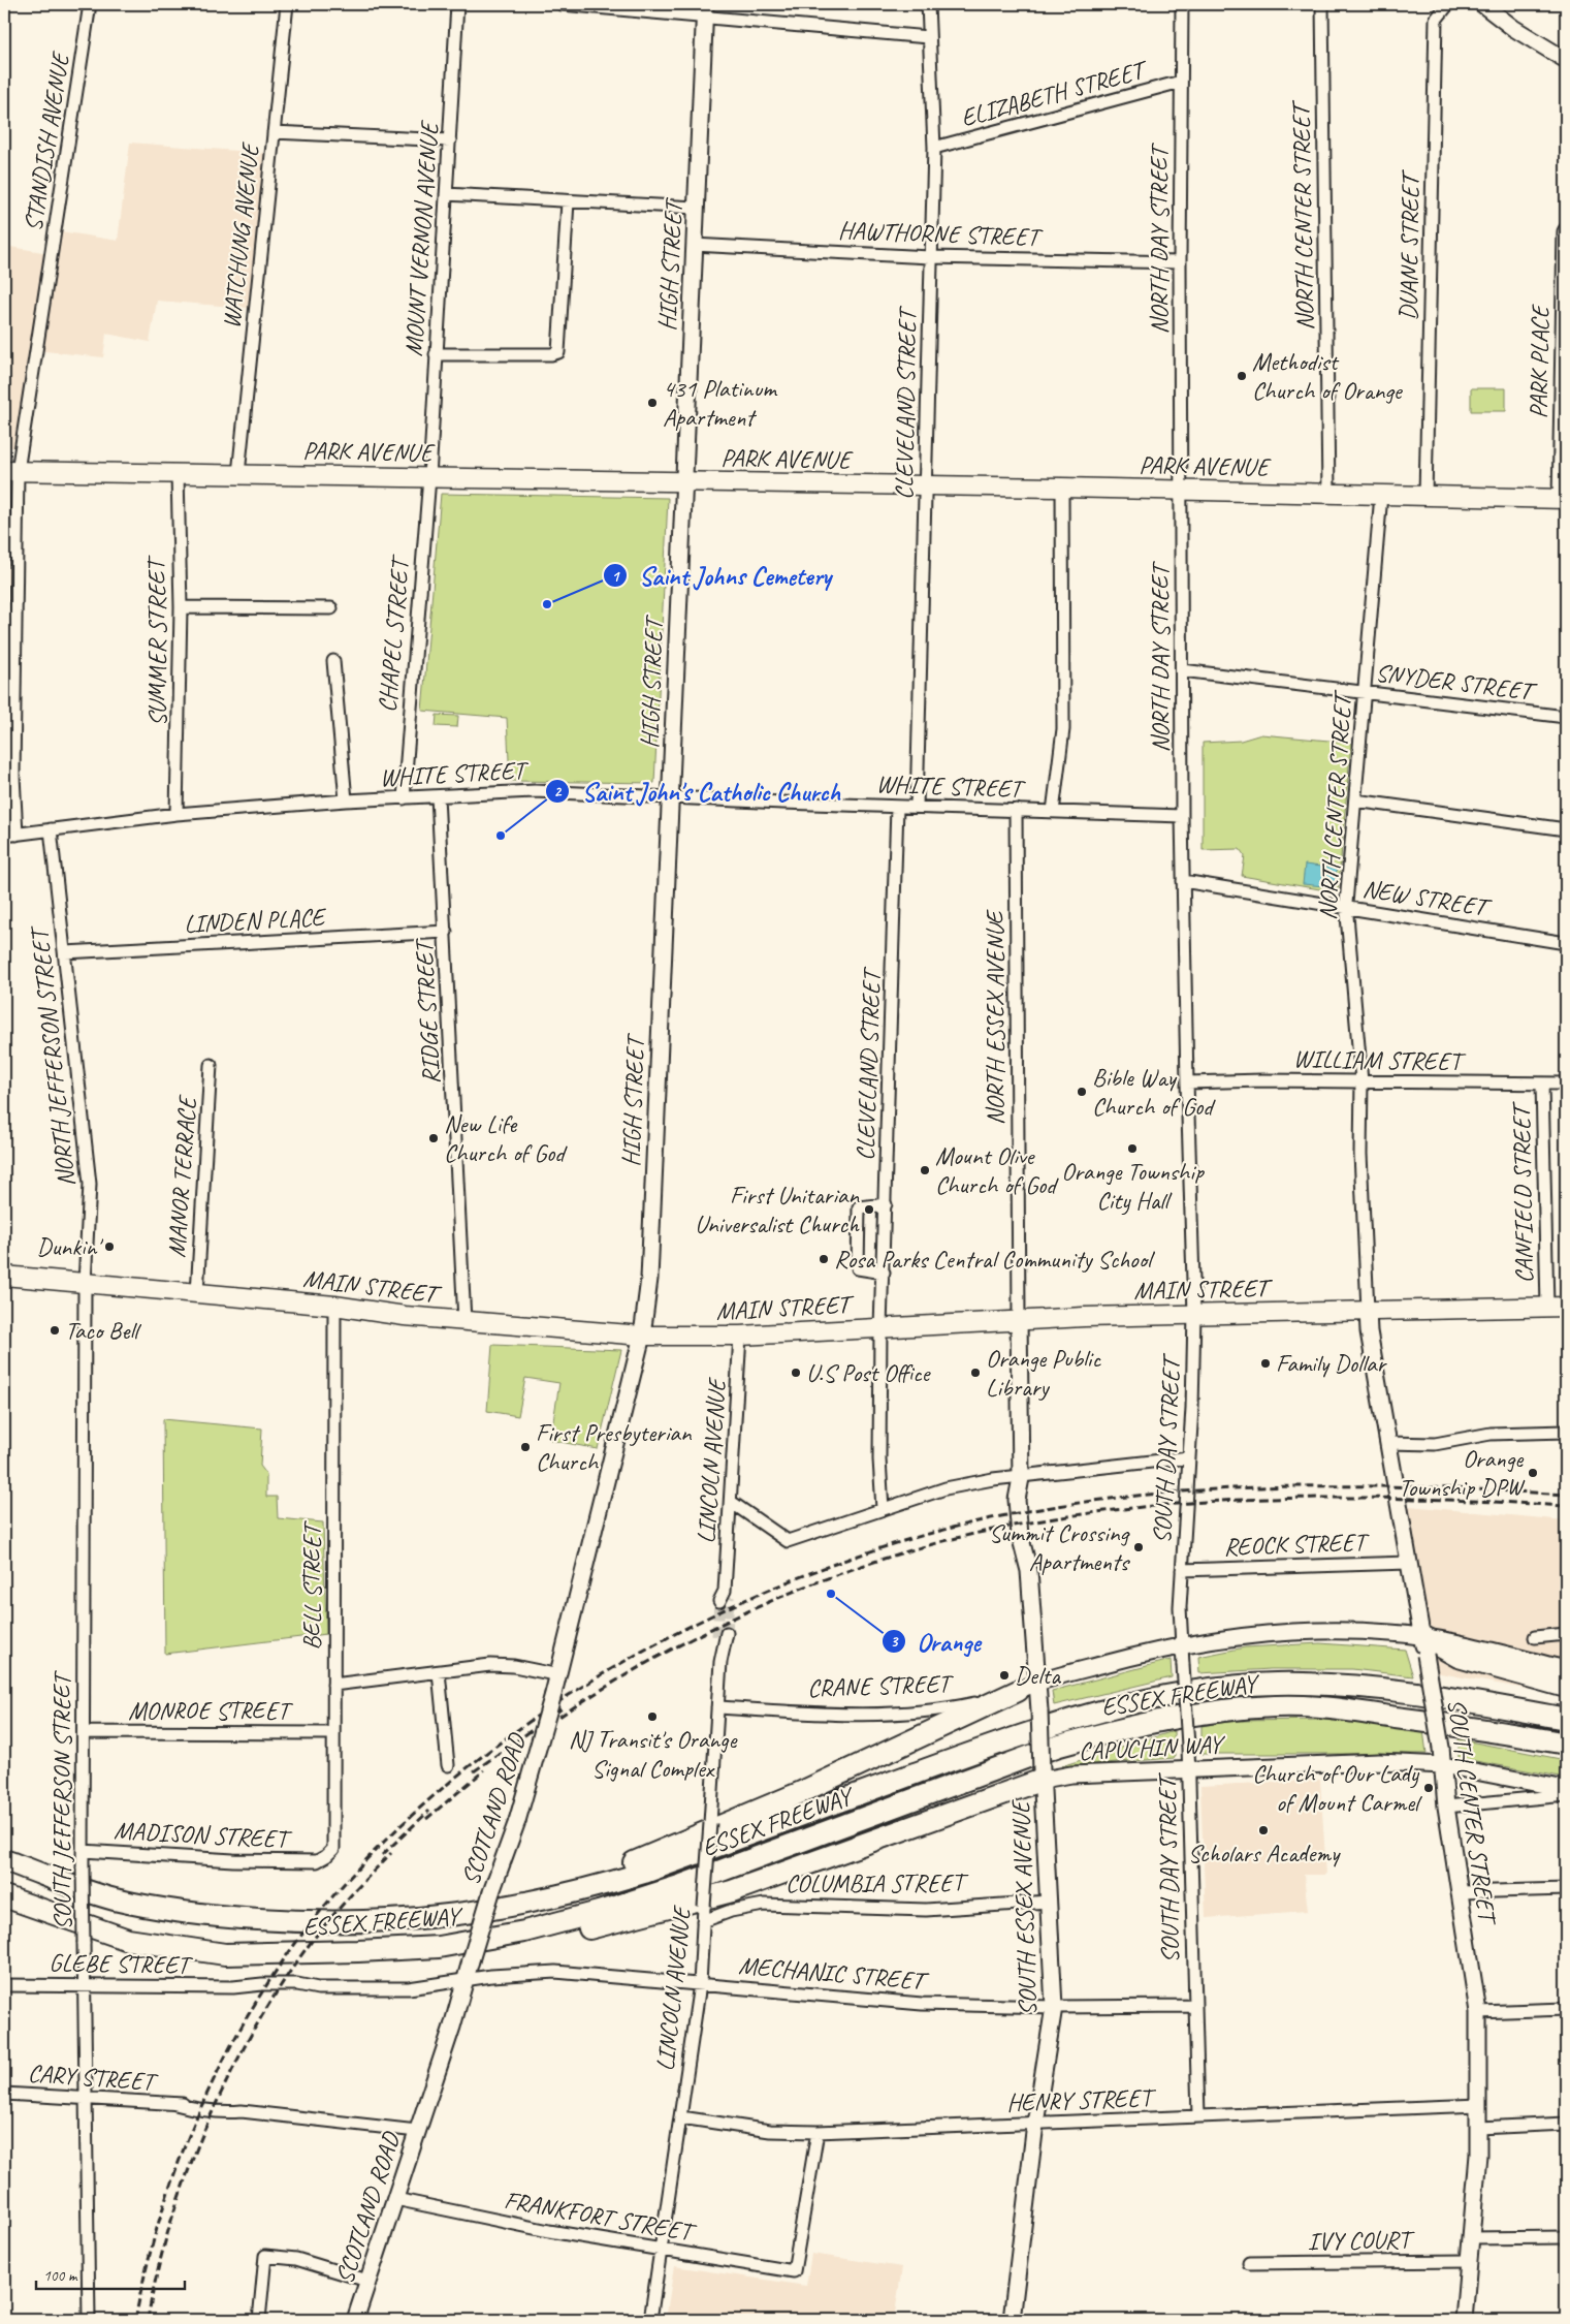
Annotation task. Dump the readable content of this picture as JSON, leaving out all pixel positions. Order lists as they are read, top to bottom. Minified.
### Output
{"streets":{"highway":["ESSEX FREEWAY"],"main road":["HIGH STREET","PARK AVENUE","MAIN STREET","CRANE STREET","CAPUCHIN WAY","SCOTLAND ROAD","SOUTH CENTER STREET","SOUTH ESSEX AVENUE"],"street":["ELIZABETH STREET","STANDISH AVENUE","NORTH CENTER STREET","HAWTHORNE STREET","WATCHUNG AVENUE","MOUNT VERNON AVENUE","NORTH DAY STREET","DUANE STREET","PARK PLACE","CLEVELAND STREET","CHAPEL STREET","SUMMER STREET","SNYDER STREET","WHITE STREET","NEW STREET","LINDEN PLACE","RIDGE STREET","NORTH ESSEX AVENUE","NORTH JEFFERSON STREET","WILLIAM STREET","MANOR TERRACE","CANFIELD STREET","SOUTH DAY STREET","LINCOLN AVENUE","REOCK STREET","BELL STREET","MONROE STREET","SOUTH JEFFERSON STREET","MADISON STREET","COLUMBIA STREET","GLEBE STREET","MECHANIC STREET","CARY STREET","HENRY STREET","FRANKFORT STREET","IVY COURT"]},"crossings":[["ELIZABETH STREET","NORTH DAY STREET"],["ELIZABETH STREET","CLEVELAND STREET"],["STANDISH AVENUE","PARK AVENUE"],["STANDISH AVENUE","WHITE STREET"],["NORTH CENTER STREET","PARK AVENUE"],["NORTH CENTER STREET","SNYDER STREET"],["NORTH CENTER STREET","NEW STREET"],["NORTH CENTER STREET","WILLIAM STREET"],["NORTH CENTER STREET","MAIN STREET"],["NORTH CENTER STREET","SOUTH CENTER STREET"],["HAWTHORNE STREET","NORTH DAY STREET"],["HAWTHORNE STREET","HIGH STREET"],["HAWTHORNE STREET","CLEVELAND STREET"],["WATCHUNG AVENUE","PARK AVENUE"],["MOUNT VERNON AVENUE","PARK AVENUE"],["MOUNT VERNON AVENUE","CHAPEL STREET"],["NORTH DAY STREET","PARK AVENUE"],["NORTH DAY STREET","SNYDER STREET"],["NORTH DAY STREET","WHITE STREET"],["NORTH DAY STREET","NEW STREET"],["NORTH DAY STREET","WILLIAM STREET"],["NORTH DAY STREET","MAIN STREET"],["NORTH DAY STREET","SOUTH DAY STREET"],["DUANE STREET","PARK AVENUE"],["HIGH STREET","PARK AVENUE"],["HIGH STREET","WHITE STREET"],["HIGH STREET","MAIN STREET"],["HIGH STREET","SCOTLAND ROAD"],["PARK PLACE","PARK AVENUE"],["CLEVELAND STREET","PARK AVENUE"],["CLEVELAND STREET","WHITE STREET"],["CLEVELAND STREET","MAIN STREET"],["PARK AVENUE","CHAPEL STREET"],["PARK AVENUE","SUMMER STREET"],["CHAPEL STREET","WHITE STREET"],["SUMMER STREET","WHITE STREET"],["WHITE STREET","RIDGE STREET"],["WHITE STREET","NORTH ESSEX AVENUE"],["WHITE STREET","NORTH JEFFERSON STREET"],["LINDEN PLACE","RIDGE STREET"],["LINDEN PLACE","NORTH JEFFERSON STREET"],["RIDGE STREET","MAIN STREET"],["NORTH ESSEX AVENUE","MAIN STREET"],["NORTH ESSEX AVENUE","SOUTH ESSEX AVENUE"],["NORTH JEFFERSON STREET","MAIN STREET"],["NORTH JEFFERSON STREET","SOUTH JEFFERSON STREET"],["WILLIAM STREET","CANFIELD STREET"],["MANOR TERRACE","MAIN STREET"],["CANFIELD STREET","MAIN STREET"],["MAIN STREET","SOUTH DAY STREET"],["MAIN STREET","LINCOLN AVENUE"],["MAIN STREET","BELL STREET"],["MAIN STREET","SOUTH JEFFERSON STREET"],["MAIN STREET","SCOTLAND ROAD"],["MAIN STREET","SOUTH CENTER STREET"],["MAIN STREET","SOUTH ESSEX AVENUE"],["SOUTH DAY STREET","REOCK STREET"],["SOUTH DAY STREET","CRANE STREET"],["SOUTH DAY STREET","CAPUCHIN WAY"],["SOUTH DAY STREET","MECHANIC STREET"],["SOUTH DAY STREET","HENRY STREET"],["LINCOLN AVENUE","CRANE STREET"],["LINCOLN AVENUE","COLUMBIA STREET"],["LINCOLN AVENUE","MECHANIC STREET"],["LINCOLN AVENUE","HENRY STREET"],["LINCOLN AVENUE","FRANKFORT STREET"],["REOCK STREET","SOUTH CENTER STREET"],["BELL STREET","MONROE STREET"],["BELL STREET","MADISON STREET"],["CRANE STREET","SOUTH CENTER STREET"],["CRANE STREET","SOUTH ESSEX AVENUE"],["MONROE STREET","SOUTH JEFFERSON STREET"],["CAPUCHIN WAY","SOUTH CENTER STREET"],["CAPUCHIN WAY","SOUTH ESSEX AVENUE"],["SOUTH JEFFERSON STREET","MADISON STREET"],["SOUTH JEFFERSON STREET","GLEBE STREET"],["SOUTH JEFFERSON STREET","CARY STREET"],["SCOTLAND ROAD","GLEBE STREET"],["SCOTLAND ROAD","MECHANIC STREET"],["SCOTLAND ROAD","CARY STREET"],["SCOTLAND ROAD","FRANKFORT STREET"],["SOUTH CENTER STREET","HENRY STREET"],["SOUTH CENTER STREET","IVY COURT"],["COLUMBIA STREET","SOUTH ESSEX AVENUE"],["SOUTH ESSEX AVENUE","MECHANIC STREET"],["SOUTH ESSEX AVENUE","HENRY STREET"],["GLEBE STREET","MECHANIC STREET"],["HENRY STREET","FRANKFORT STREET"]],"places":["Methodist Church of Orange","431 Platinum Apartment","Saint Johns Cemetery","Saint John's Catholic Church","Bible Way Church of God","New Life Church of God","Orange Township City Hall","Mount Olive Church of God","First Unitarian Universalist Church","Dunkin'","Rosa Parks Central Community School","Taco Bell","Family Dollar","U.S Post Office","Orange Public Library","First Presbyterian Church","Orange Township DPW","Summit Crossing Apartments","Orange","Delta","NJ Transit's Orange Signal Complex","Church of Our Lady of Mount Carmel","Scholars Academy"],"scale_bar":"100 m"}
